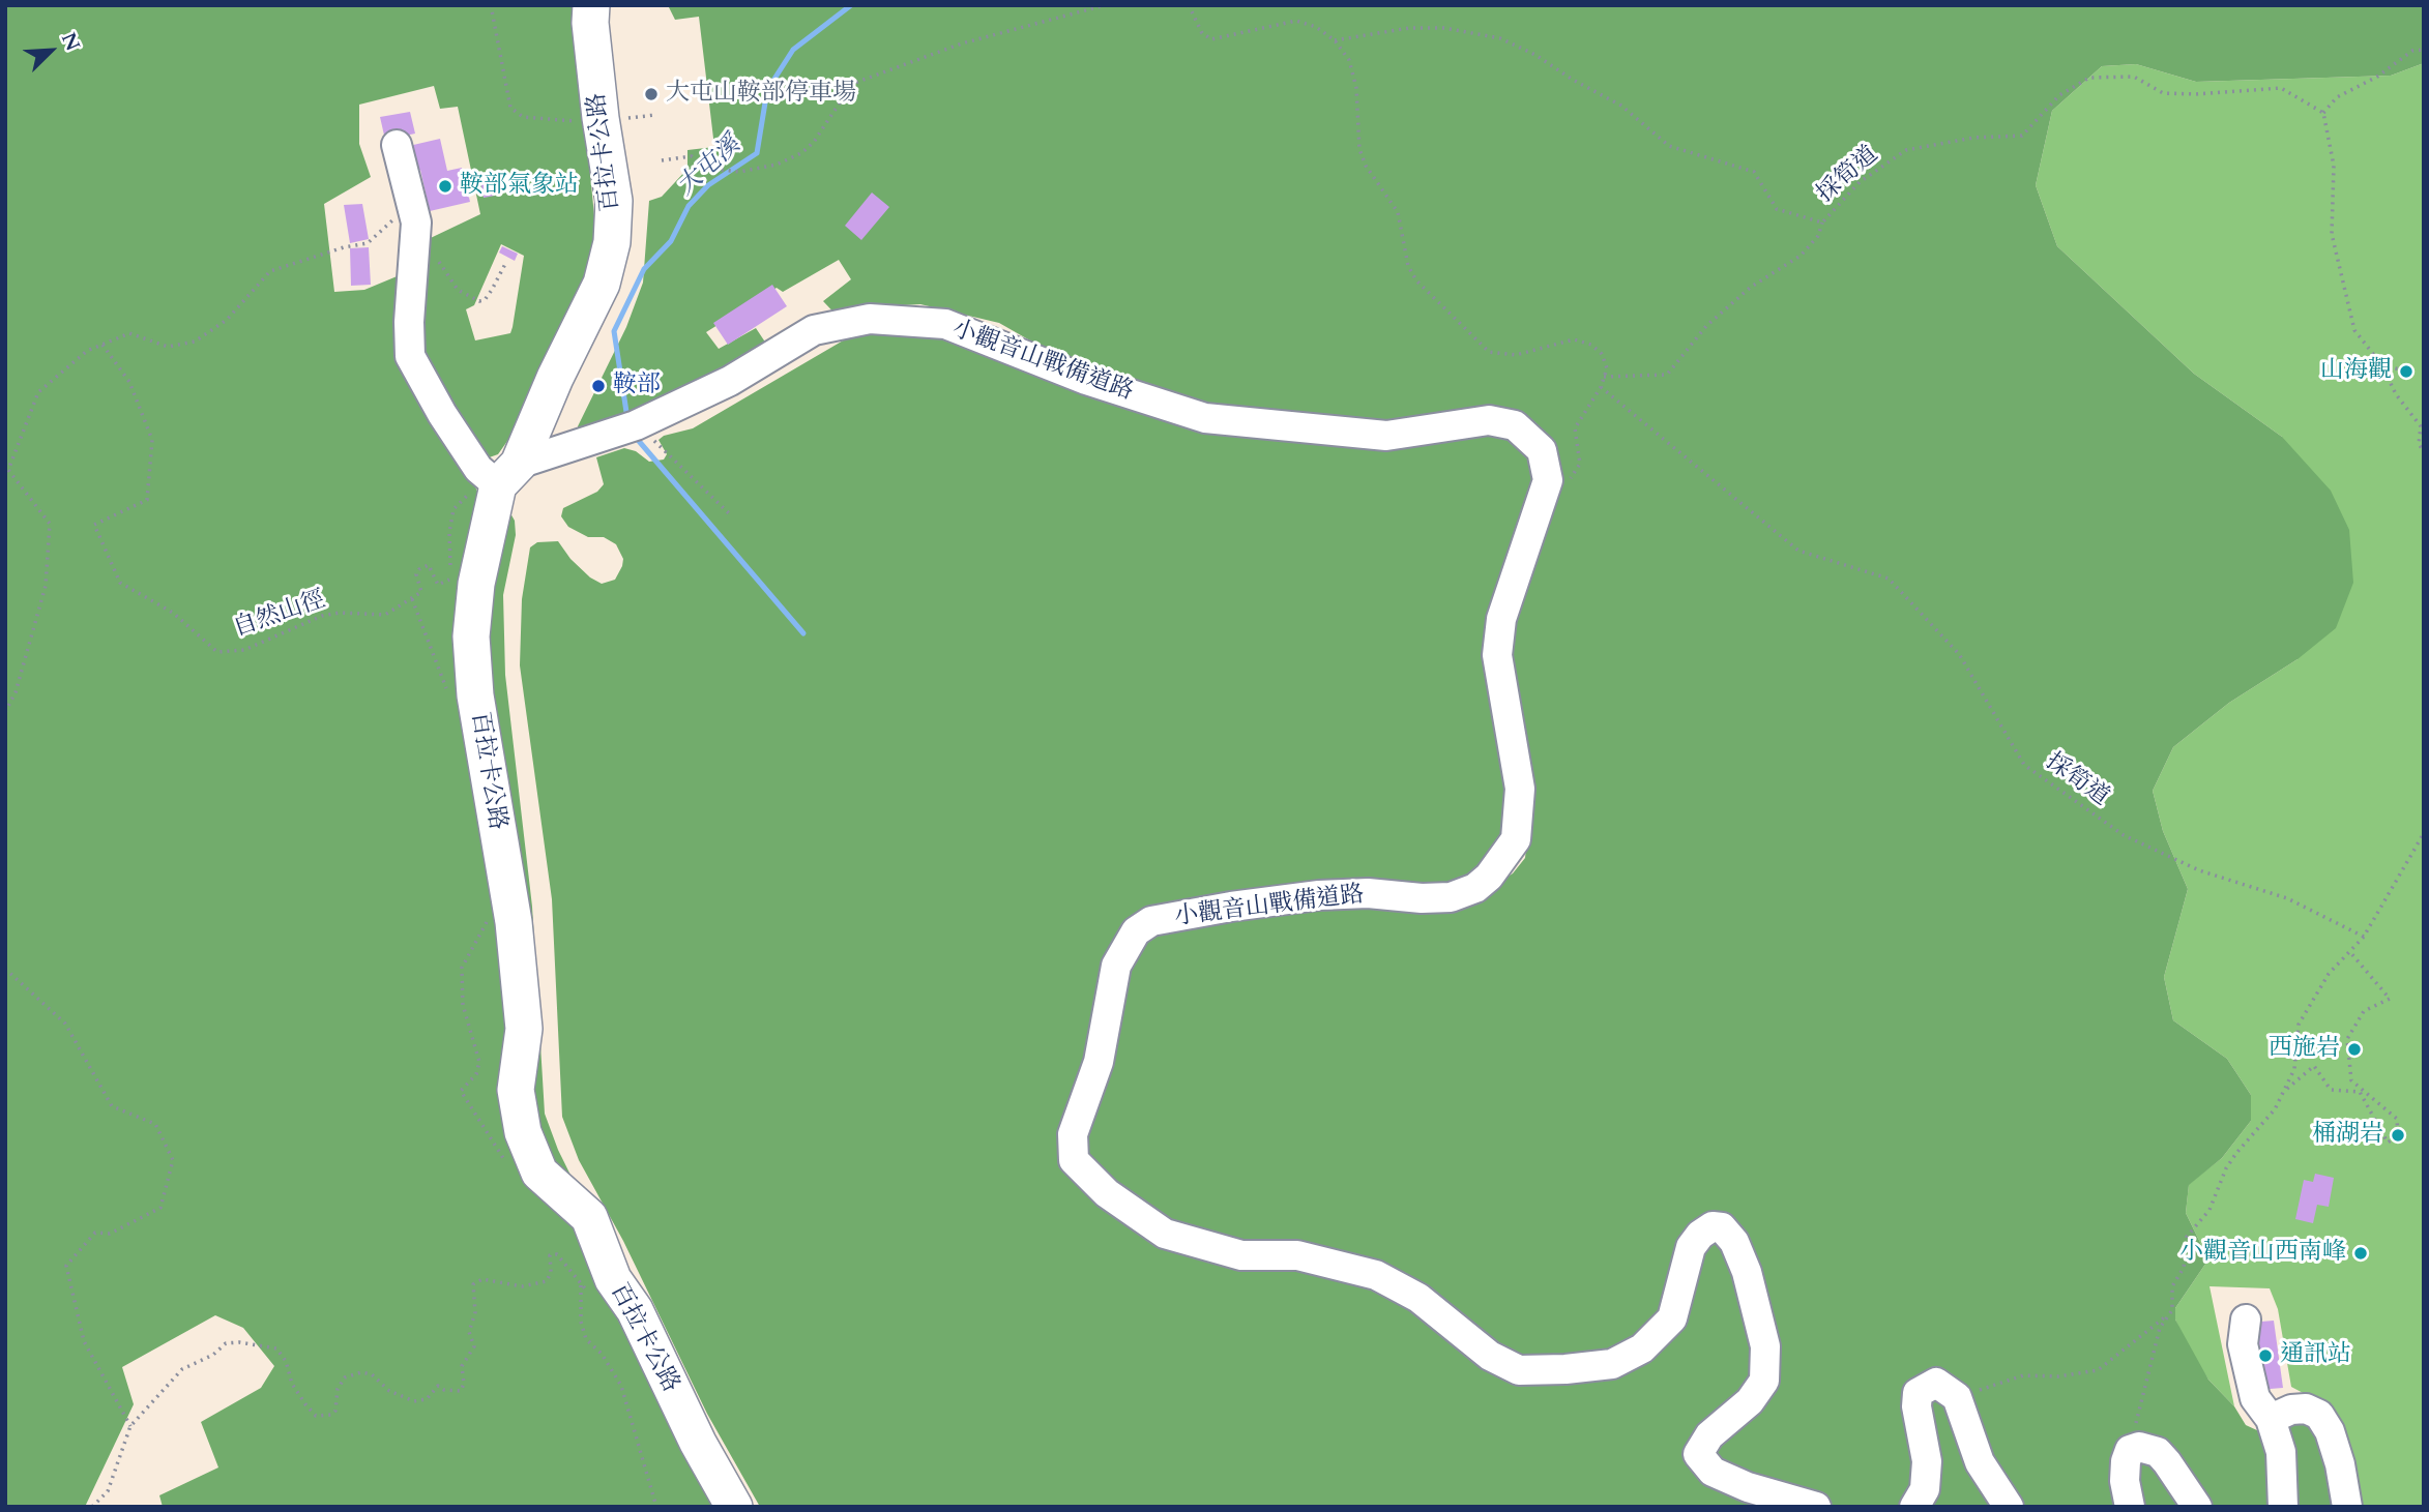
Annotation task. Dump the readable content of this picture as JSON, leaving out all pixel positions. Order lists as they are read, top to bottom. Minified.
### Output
{"streets":{"main road":["百拉卡公路"],"street":["小觀音山戰備道路"],"path":["採筍道","自然山徑"]},"crossings":[["百拉卡公路","小觀音山戰備道路"]],"water":["大屯溪"],"places":["大屯山鞍部停車場","鞍部氣象站","山海觀","鞍部","西施岩","桶湖岩","小觀音山西南峰","通訊站"],"north":"top right"}
